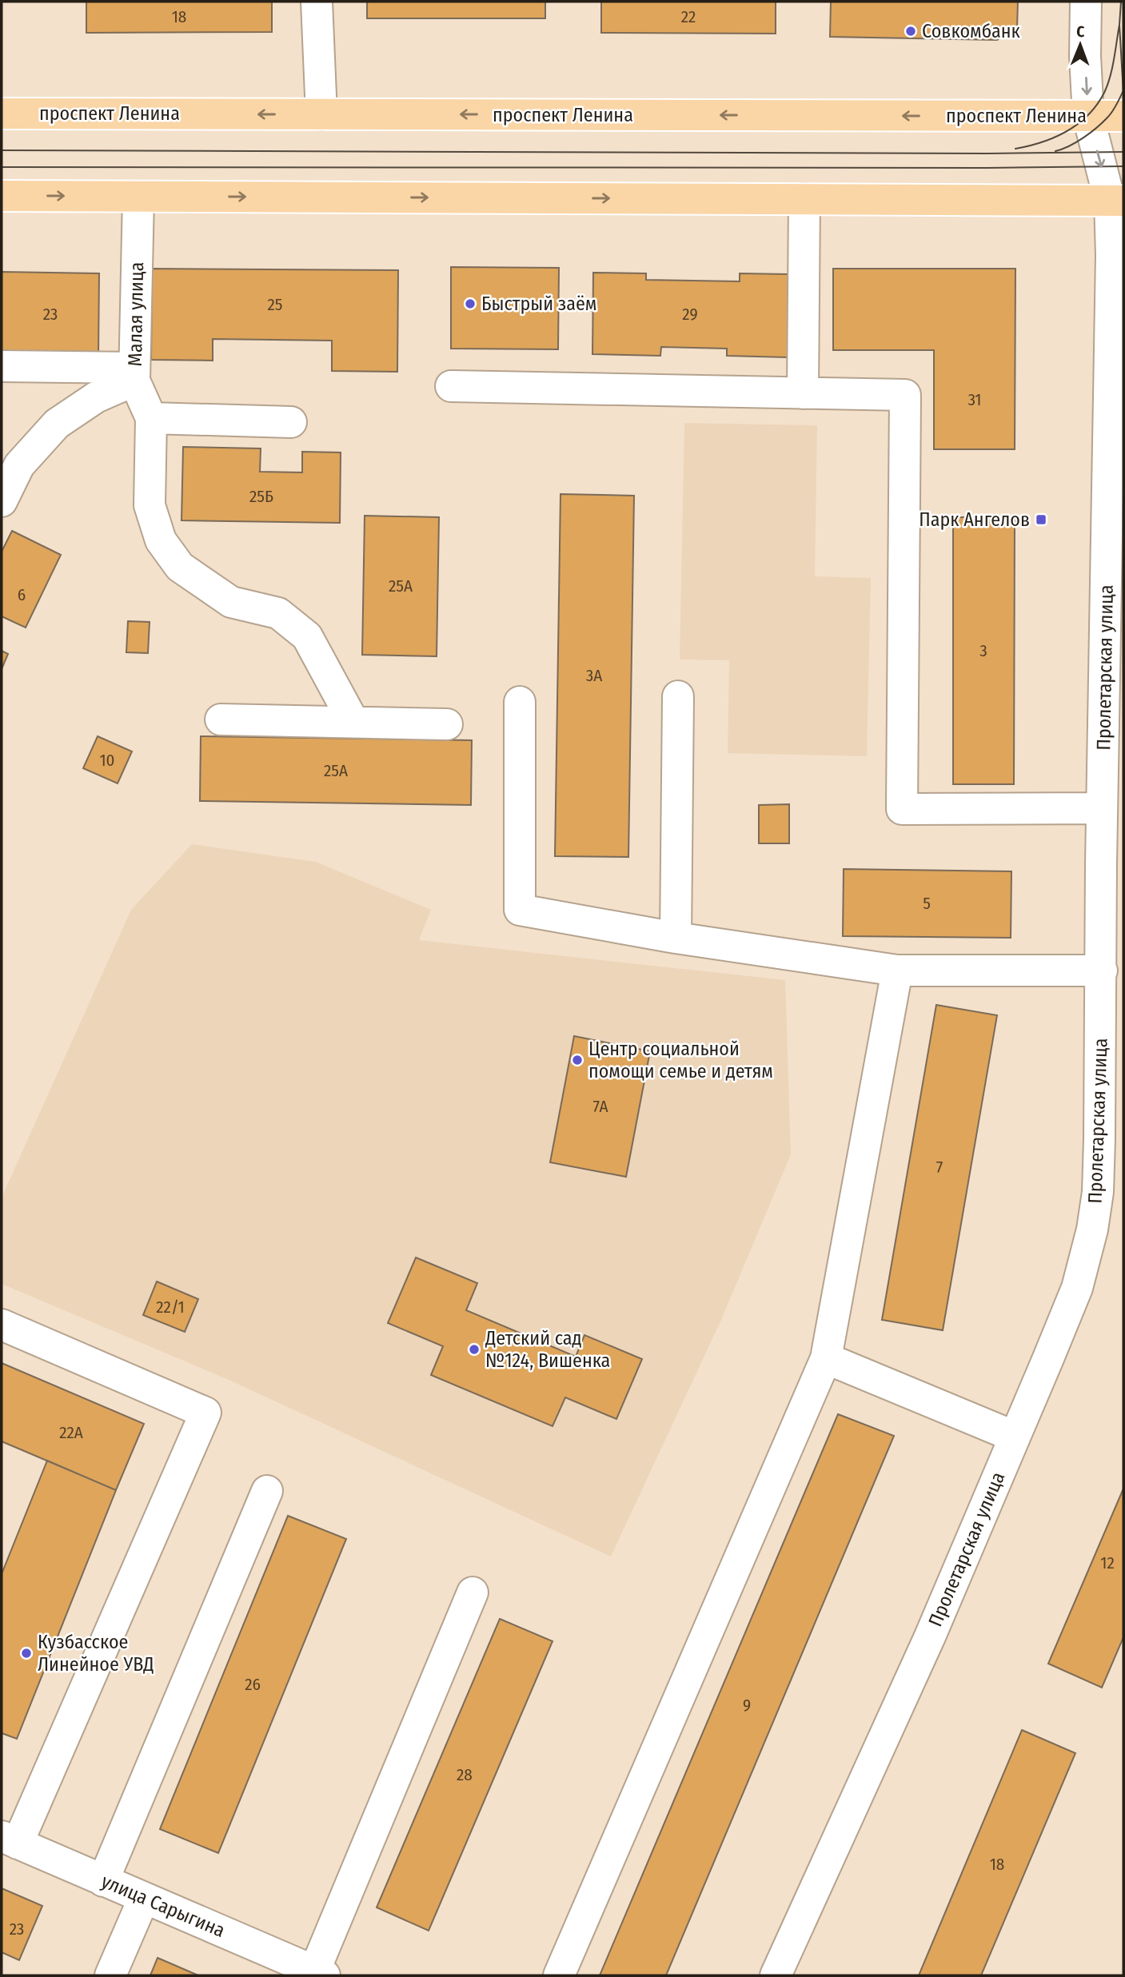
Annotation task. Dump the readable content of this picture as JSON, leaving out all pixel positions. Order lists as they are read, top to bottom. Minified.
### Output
{"streets":{"main road":["проспект Ленина"],"street":["Малая улица","Пролетарская улица","улица Сарыгина"]},"crossings":[["проспект Ленина","Пролетарская улица"]],"places":{"other":["Совкомбанк","Быстрый заём","Центр социальной помощи семье и детям","Детский сад №124, Вишенка","Кузбасское Линейное УВД"],"transit":["Парк Ангелов"]},"house_numbers":["18","22","25","23","29","31","25Б","25А","6","3","3А","10","25А","5","7А","7","22/1","22А","12","26","9","28","18","23"],"north":"top"}
